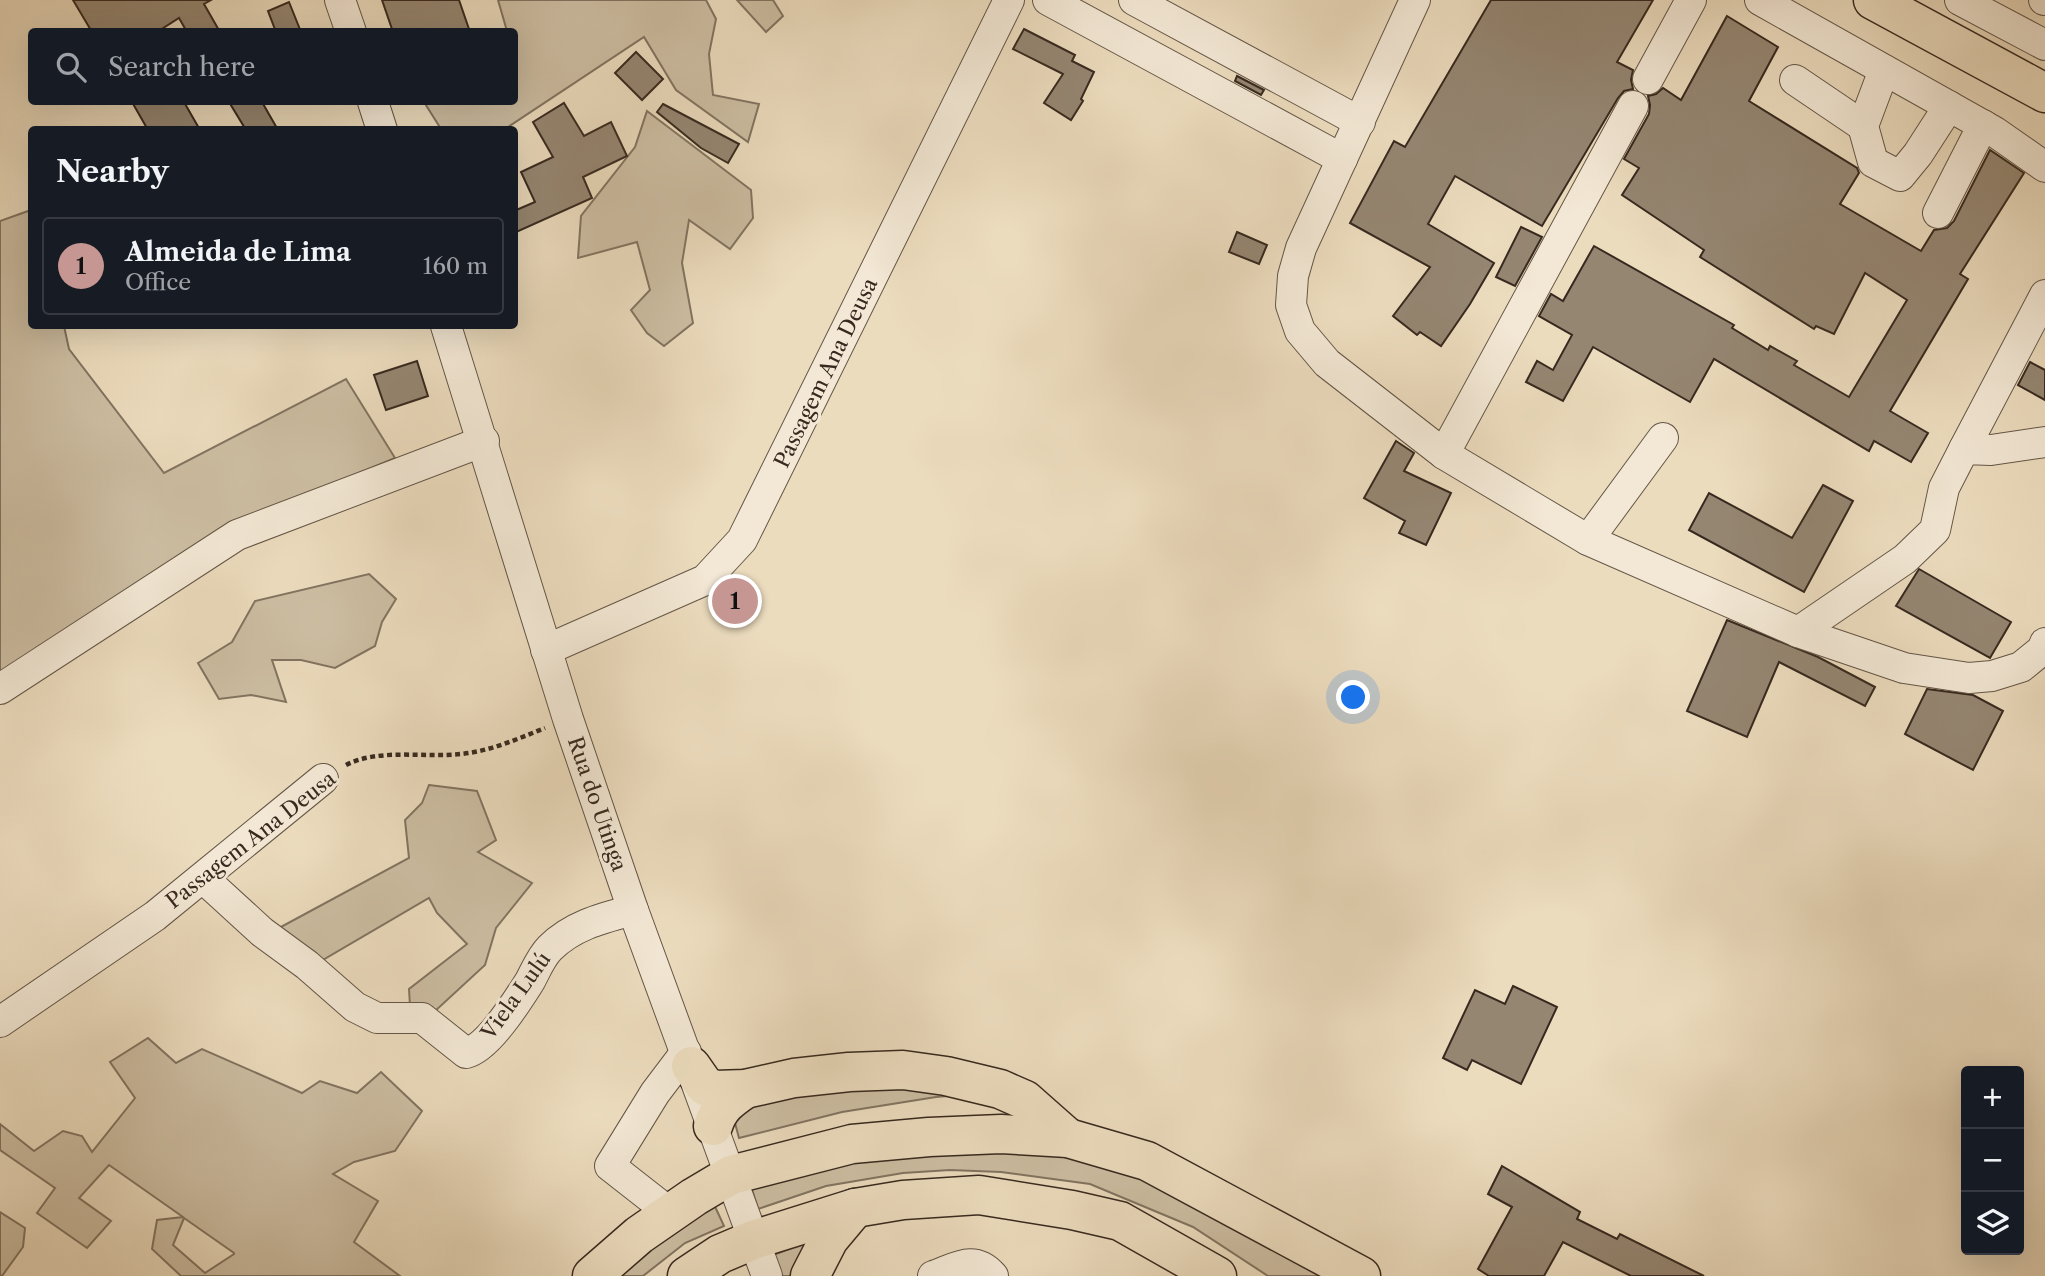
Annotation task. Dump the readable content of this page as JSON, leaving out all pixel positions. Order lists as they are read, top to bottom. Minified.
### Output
{"streets":{"street":["Passagem Ana Deusa","Rua do Utinga","Viela Lulú"]},"crossings":[["Passagem Ana Deusa","Rua do Utinga"],["Passagem Ana Deusa","Viela Lulú"],["Rua do Utinga","Viela Lulú"]],"page":{"search":"Search here","heading":"Nearby","list":[{"mark":"1","name":"Almeida de Lima","note":"Office","value":"160 m"}],"pins":"1","map_buttons":["+","−"]}}
